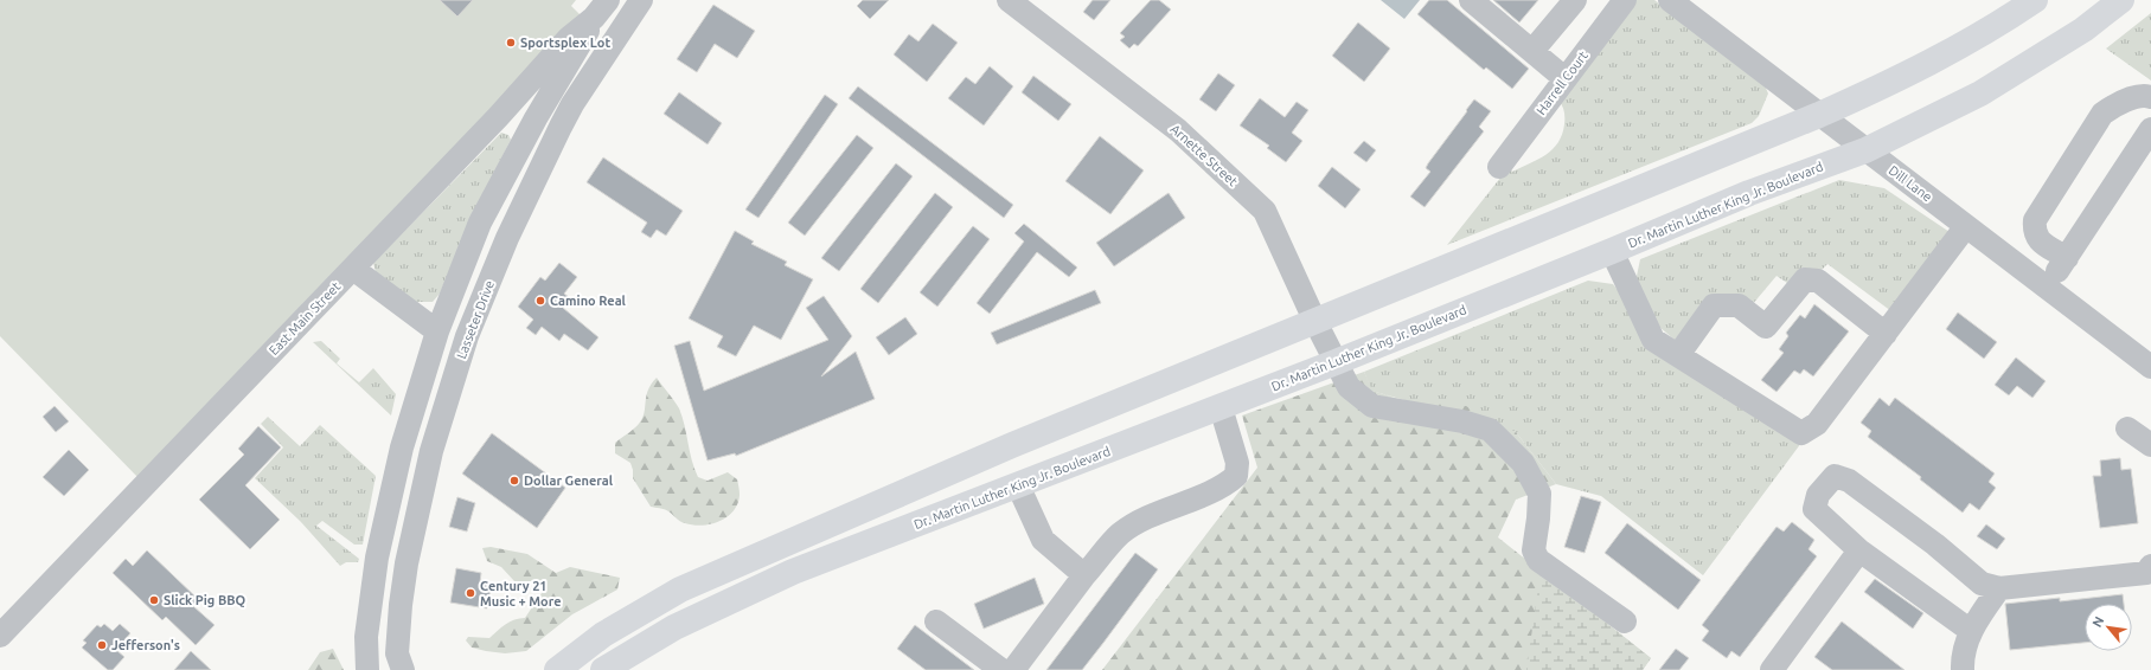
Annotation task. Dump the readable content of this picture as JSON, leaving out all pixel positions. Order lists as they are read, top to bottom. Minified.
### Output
{"streets":{"main road":["Dr. Martin Luther King Jr. Boulevard"],"street":["Harrell Court","Arnette Street","Dill Lane","East Main Street","Lasseter Drive"]},"crossings":[["Arnette Street","Dr. Martin Luther King Jr. Boulevard"],["Dill Lane","Dr. Martin Luther King Jr. Boulevard"]],"places":["Sportsplex Lot","Camino Real","Dollar General","Century 21 Music + More","Slick Pig BBQ","Jefferson's"],"north":"top left"}
